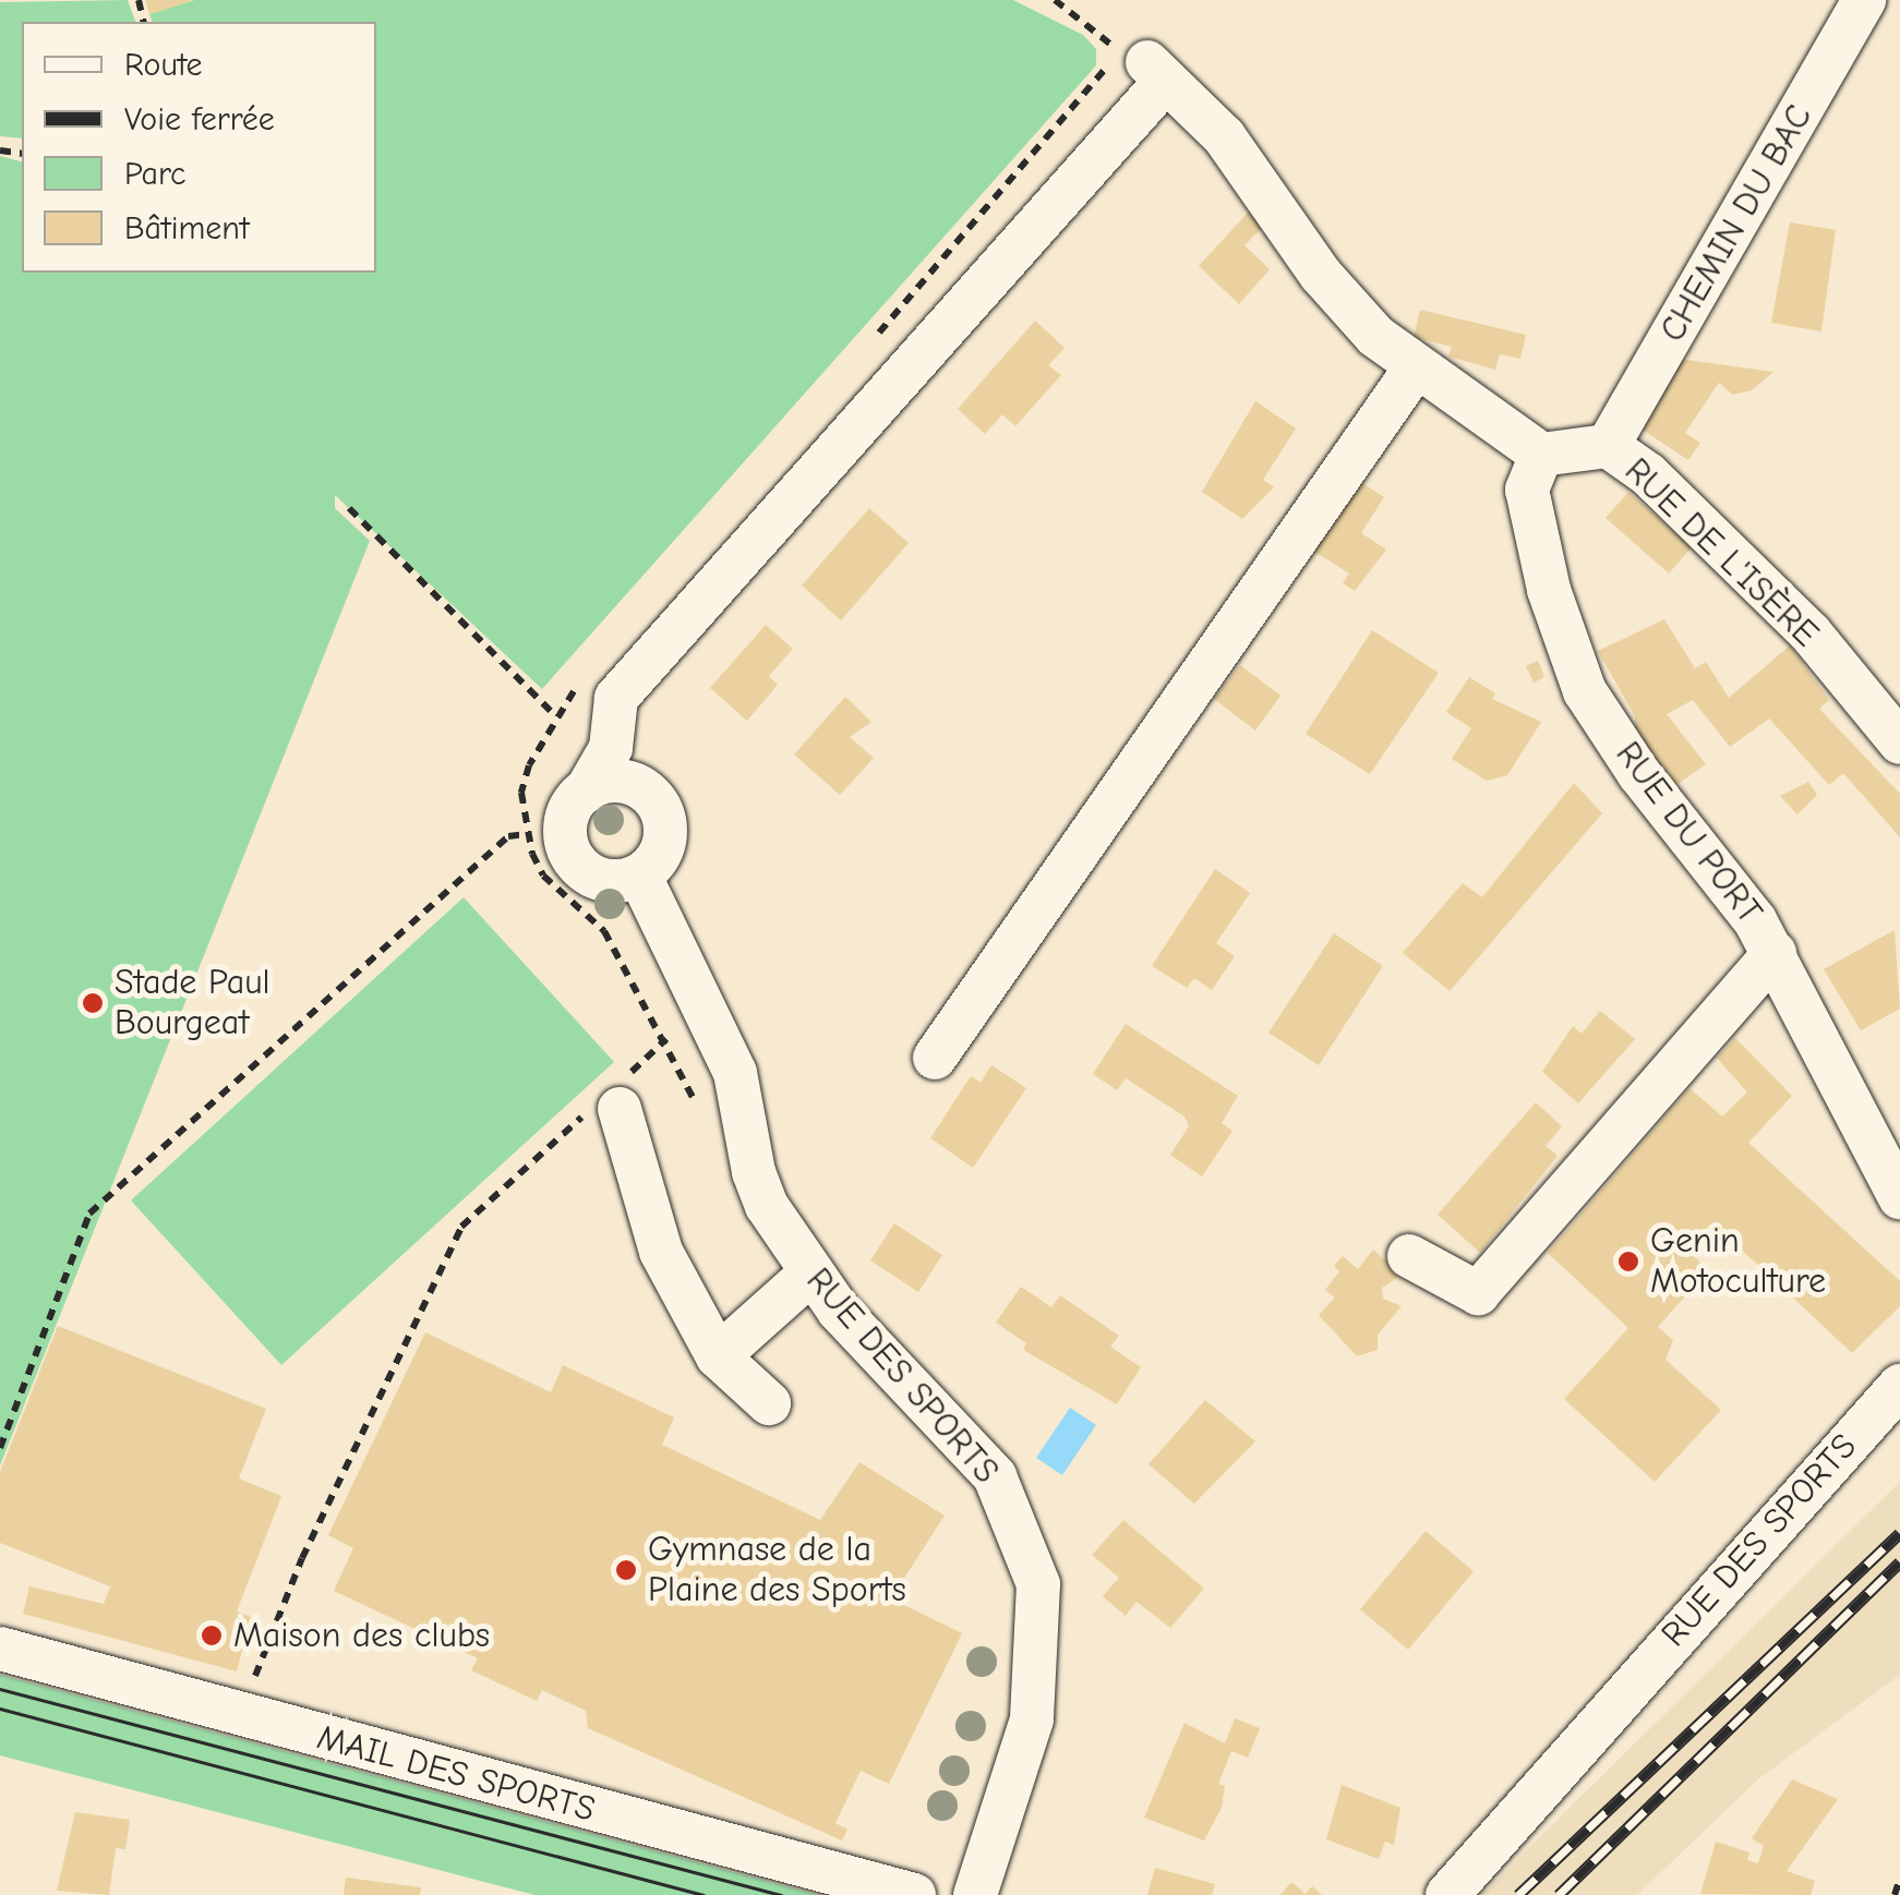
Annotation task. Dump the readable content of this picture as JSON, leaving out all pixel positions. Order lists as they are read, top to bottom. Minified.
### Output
{"streets":{"street":["CHEMIN DU BAC","RUE DE L'ISÈRE","RUE DU PORT","RUE DES SPORTS","MAIL DES SPORTS"]},"crossings":[["CHEMIN DU BAC","RUE DE L'ISÈRE"],["RUE DE L'ISÈRE","RUE DU PORT"]],"places":["Stade Paul Bourgeat","Genin Motoculture","Gymnase de la Plaine des Sports","Maison des clubs"],"legend":["Route","Voie ferrée","Parc","Bâtiment"]}
